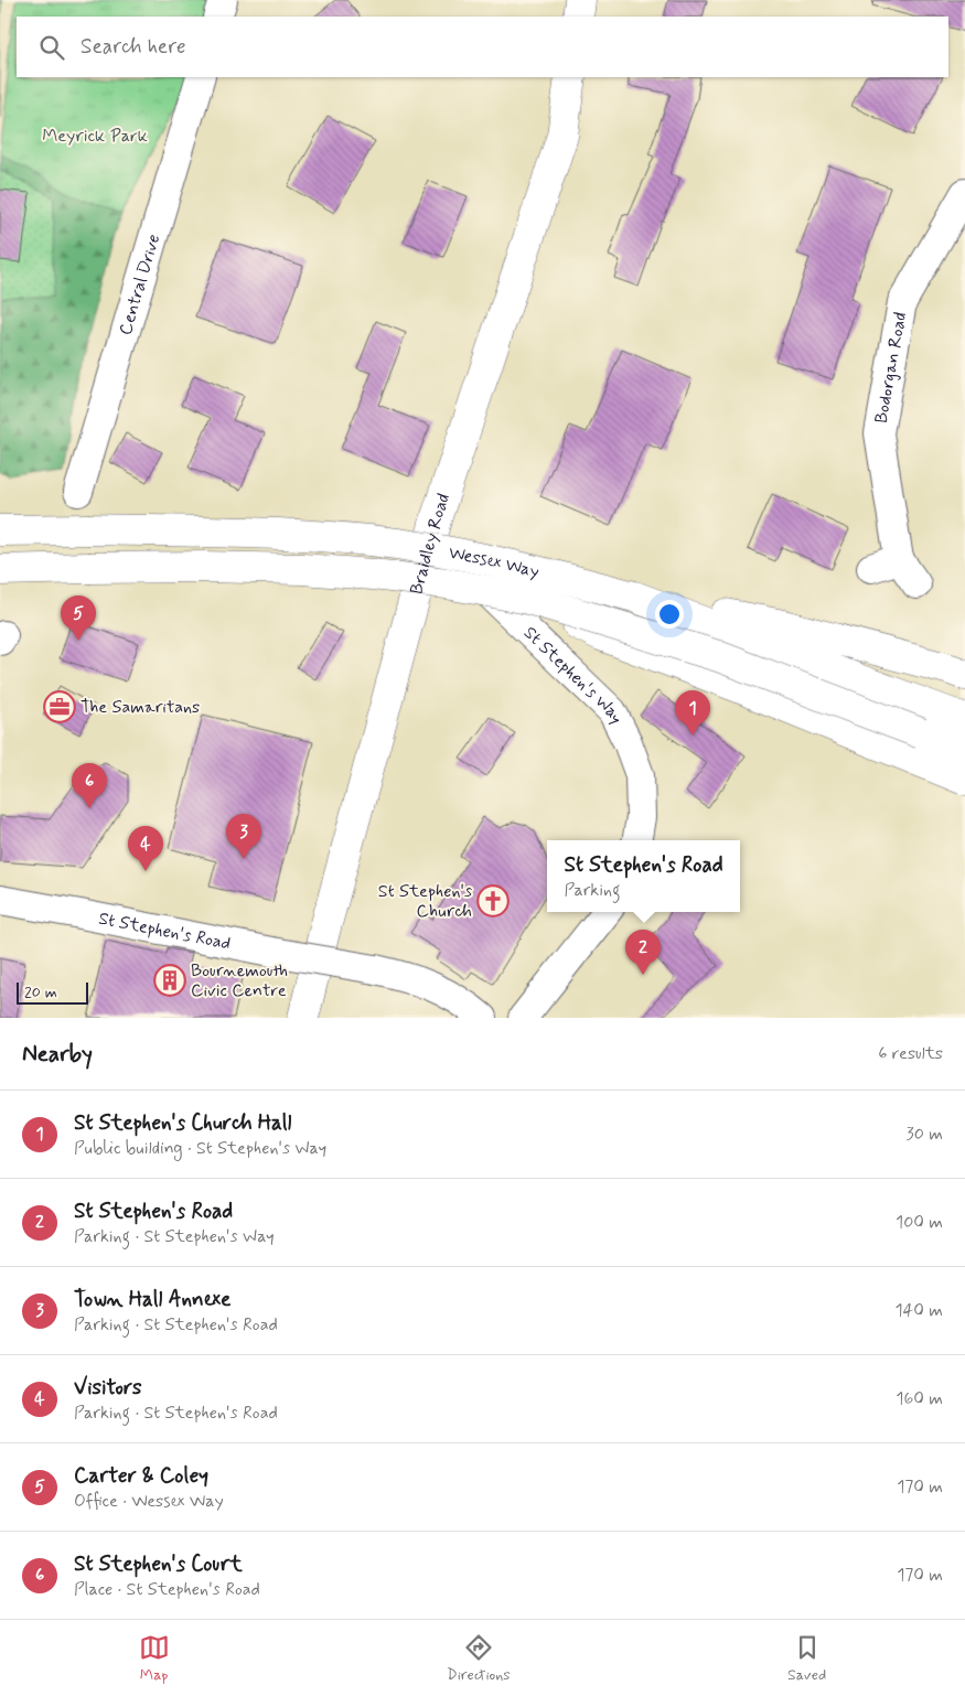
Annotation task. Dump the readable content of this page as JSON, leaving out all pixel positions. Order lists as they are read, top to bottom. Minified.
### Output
{"streets":{"main road":["Braidley Road","Wessex Way"],"street":["Central Drive","Bodorgan Road","St Stephen's Way","St Stephen's Road"]},"crossings":[["Braidley Road","St Stephen's Way"]],"parks":["Meyrick Park"],"places":{"office":["The Samaritans"],"church":["St Stephen's Church"],"building":["Bournemouth Civic Centre"]},"scale_bar":"20 m","page":{"search":"Search here","pins":["5","1","6","3","4","2"],"popup":["St Stephen's Road","Parking"],"scale":"20 m","heading":["Nearby","6 results"],"list":[{"mark":"1","name":"St Stephen's Church Hall","note":"Public building · St Stephen's Way","value":"30 m"},{"mark":"2","name":"St Stephen's Road","note":"Parking · St Stephen's Way","value":"100 m"},{"mark":"3","name":"Town Hall Annexe","note":"Parking · St Stephen's Road","value":"140 m"},{"mark":"4","name":"Visitors","note":"Parking · St Stephen's Road","value":"160 m"},{"mark":"5","name":"Carter & Coley","note":"Office · Wessex Way","value":"170 m"},{"mark":"6","name":"St Stephen's Court","note":"Place · St Stephen's Road","value":"170 m"}],"nav":["Map","Directions","Saved"]}}
